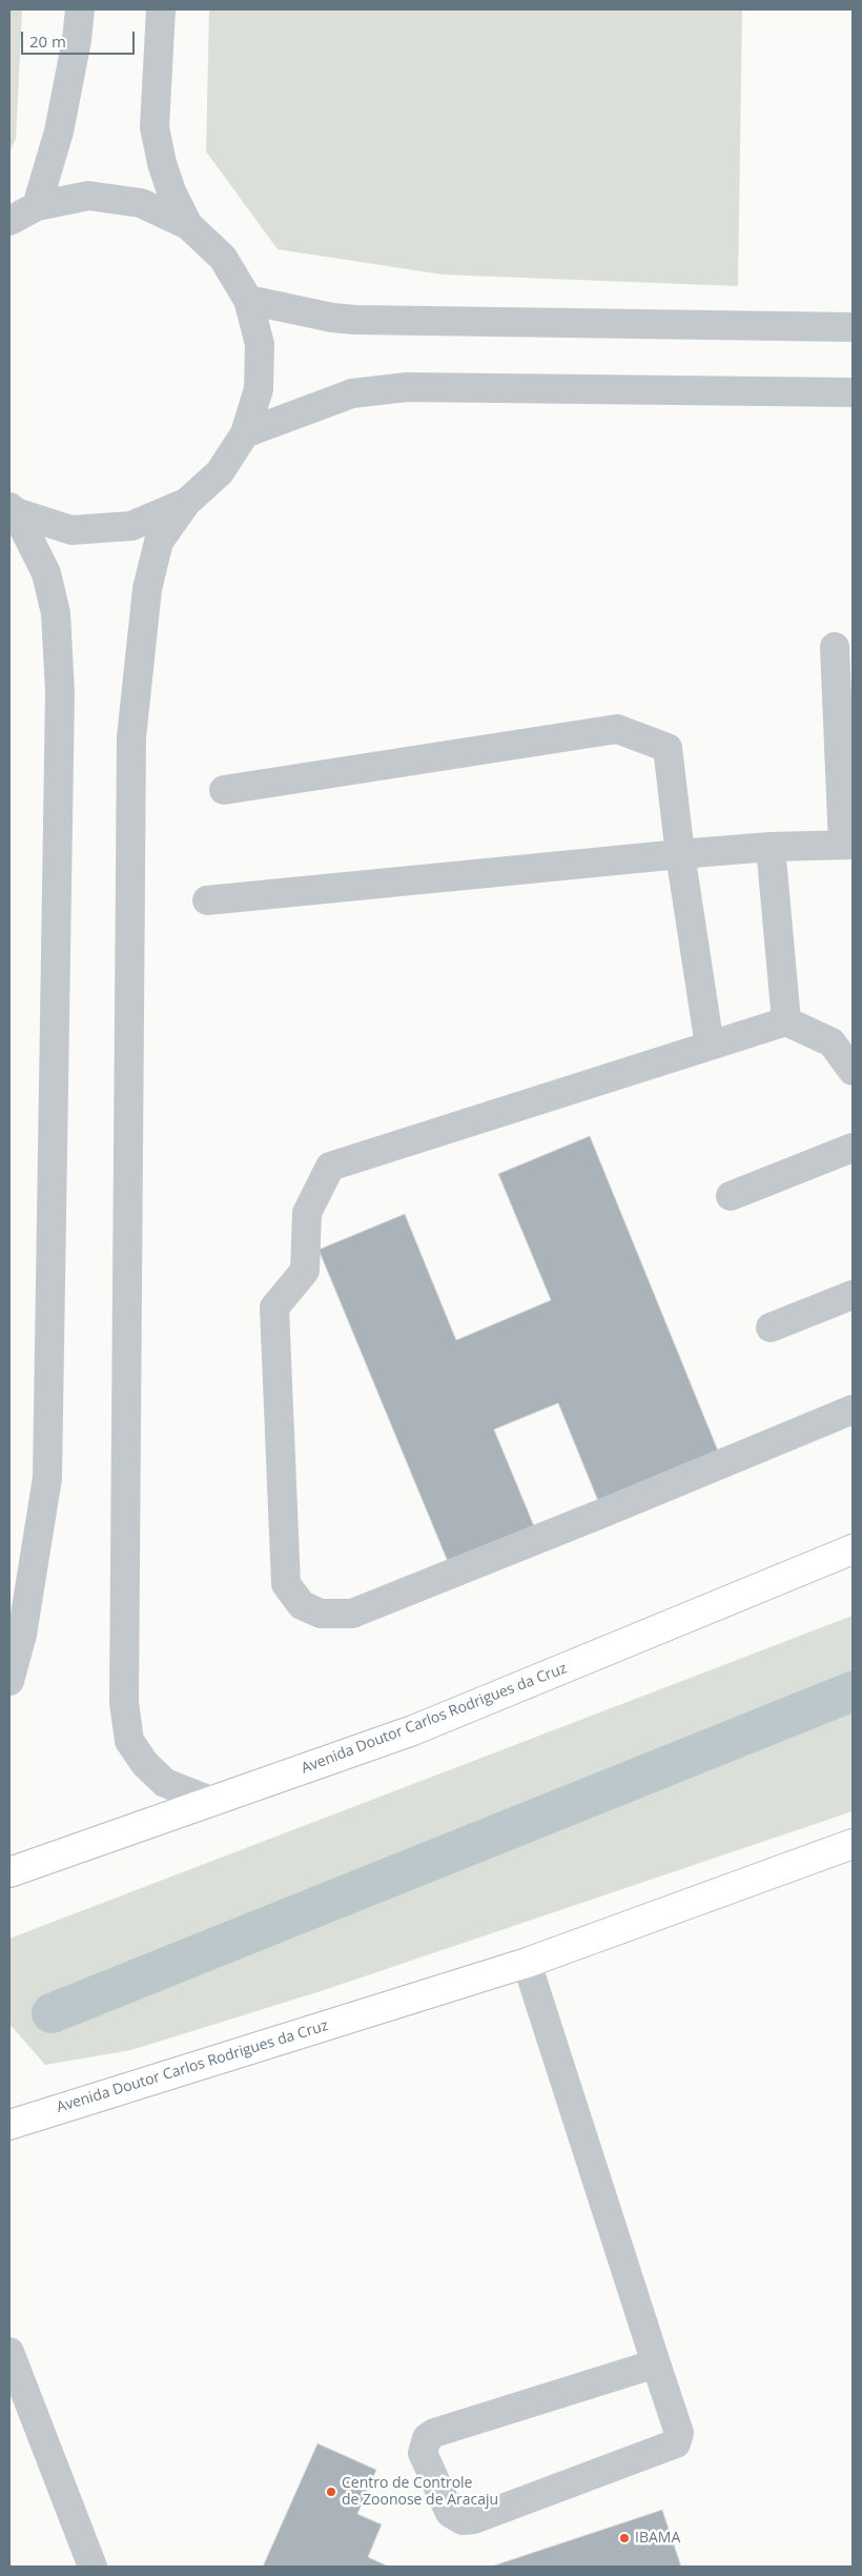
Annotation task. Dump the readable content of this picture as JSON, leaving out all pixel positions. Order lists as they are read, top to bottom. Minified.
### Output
{"streets":{"main road":["Avenida Doutor Carlos Rodrigues da Cruz"]},"places":["Centro de Controle de Zoonose de Aracaju","IBAMA"],"scale_bar":"20 m"}
